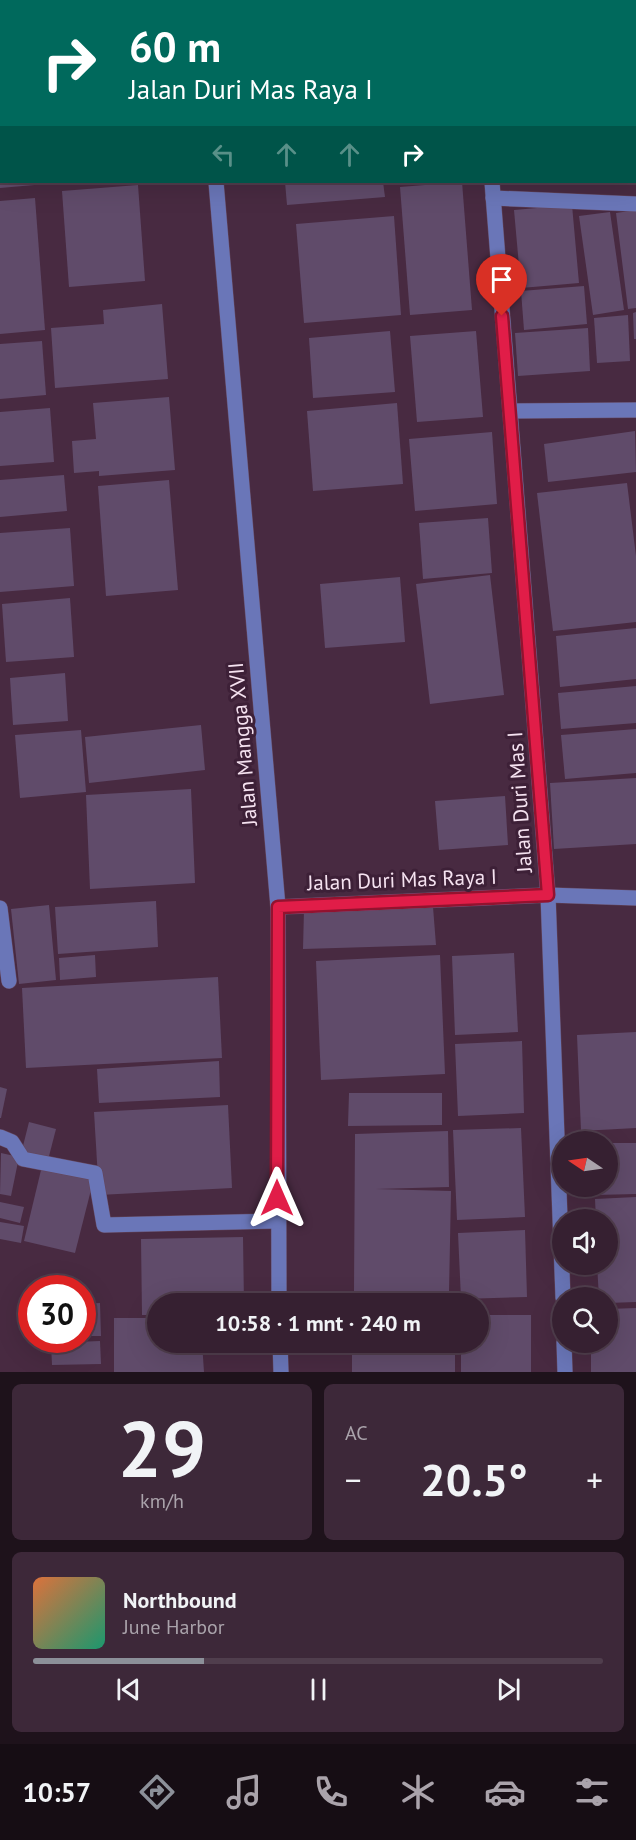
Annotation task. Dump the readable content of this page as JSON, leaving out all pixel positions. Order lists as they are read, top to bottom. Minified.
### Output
{"streets":{"street":["Jalan Mangga XVII","Jalan Duri Mas I","Jalan Duri Mas Raya I"]},"crossings":[["Jalan Mangga XVII","Jalan Duri Mas Raya I"],["Jalan Duri Mas I","Jalan Duri Mas Raya I"]],"north":"left","page":{"turn":["60 m","Jalan Duri Mas Raya I"],"limit":"30","trip":"10:58 · 1 mnt · 240 m","tile":[["29","km/h"],"AC"],"heat":["−","20.5°","+"],"song":["Northbound","June Harbor"],"tabs":"10:57"}}
